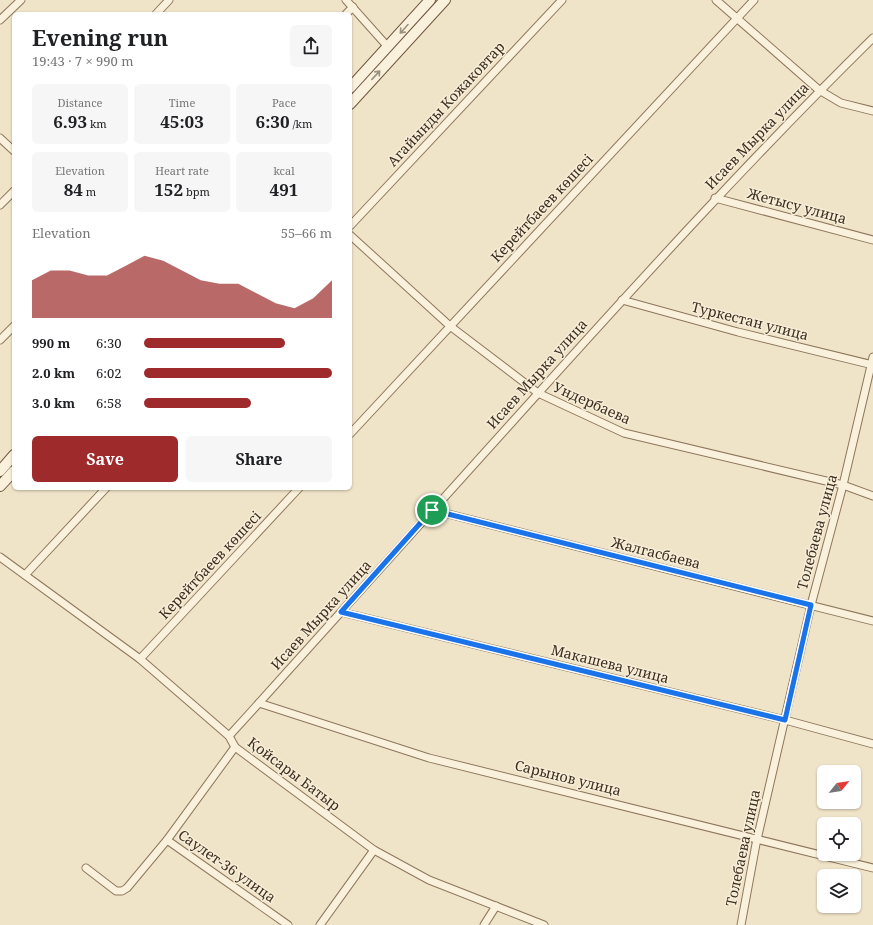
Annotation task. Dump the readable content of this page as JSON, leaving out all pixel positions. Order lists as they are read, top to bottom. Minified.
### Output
{"streets":{"street":["Агайынды Кожаковтар","Исаев Мырка улица","Жетысу улица","Керейтбаеев көшесі","Туркестан улица","Ундербаева","Толебаева улица","Жалгасбаева","Макашева улица","Қойсары Батыр","Сарынов улица","Саулет-36 улица"]},"crossings":[["Исаев Мырка улица","Жетысу улица"],["Исаев Мырка улица","Туркестан улица"],["Исаев Мырка улица","Ундербаева"],["Исаев Мырка улица","Жалгасбаева"],["Исаев Мырка улица","Макашева улица"],["Исаев Мырка улица","Қойсары Батыр"],["Исаев Мырка улица","Сарынов улица"],["Керейтбаеев көшесі","Ундербаева"],["Керейтбаеев көшесі","Қойсары Батыр"],["Туркестан улица","Толебаева улица"],["Ундербаева","Толебаева улица"],["Толебаева улица","Жалгасбаева"],["Толебаева улица","Макашева улица"],["Толебаева улица","Сарынов улица"],["Қойсары Батыр","Саулет-36 улица"]],"north":"top right","page":{"heading":["Evening run","19:43 · 7 × 990 m"],"stats":[["Distance","6.93 km"],["Time","45:03"],["Pace","6:30 /km"],["Elevation","84 m"],["Heart rate","152 bpm"],["kcal","491"]],"chart":["Elevation","55–66 m"],"list":[{"name":"990 m","note":"6:30"},{"name":"2.0 km","note":"6:02"},{"name":"3.0 km","note":"6:58"}],"buttons":["Save","Share"]}}
